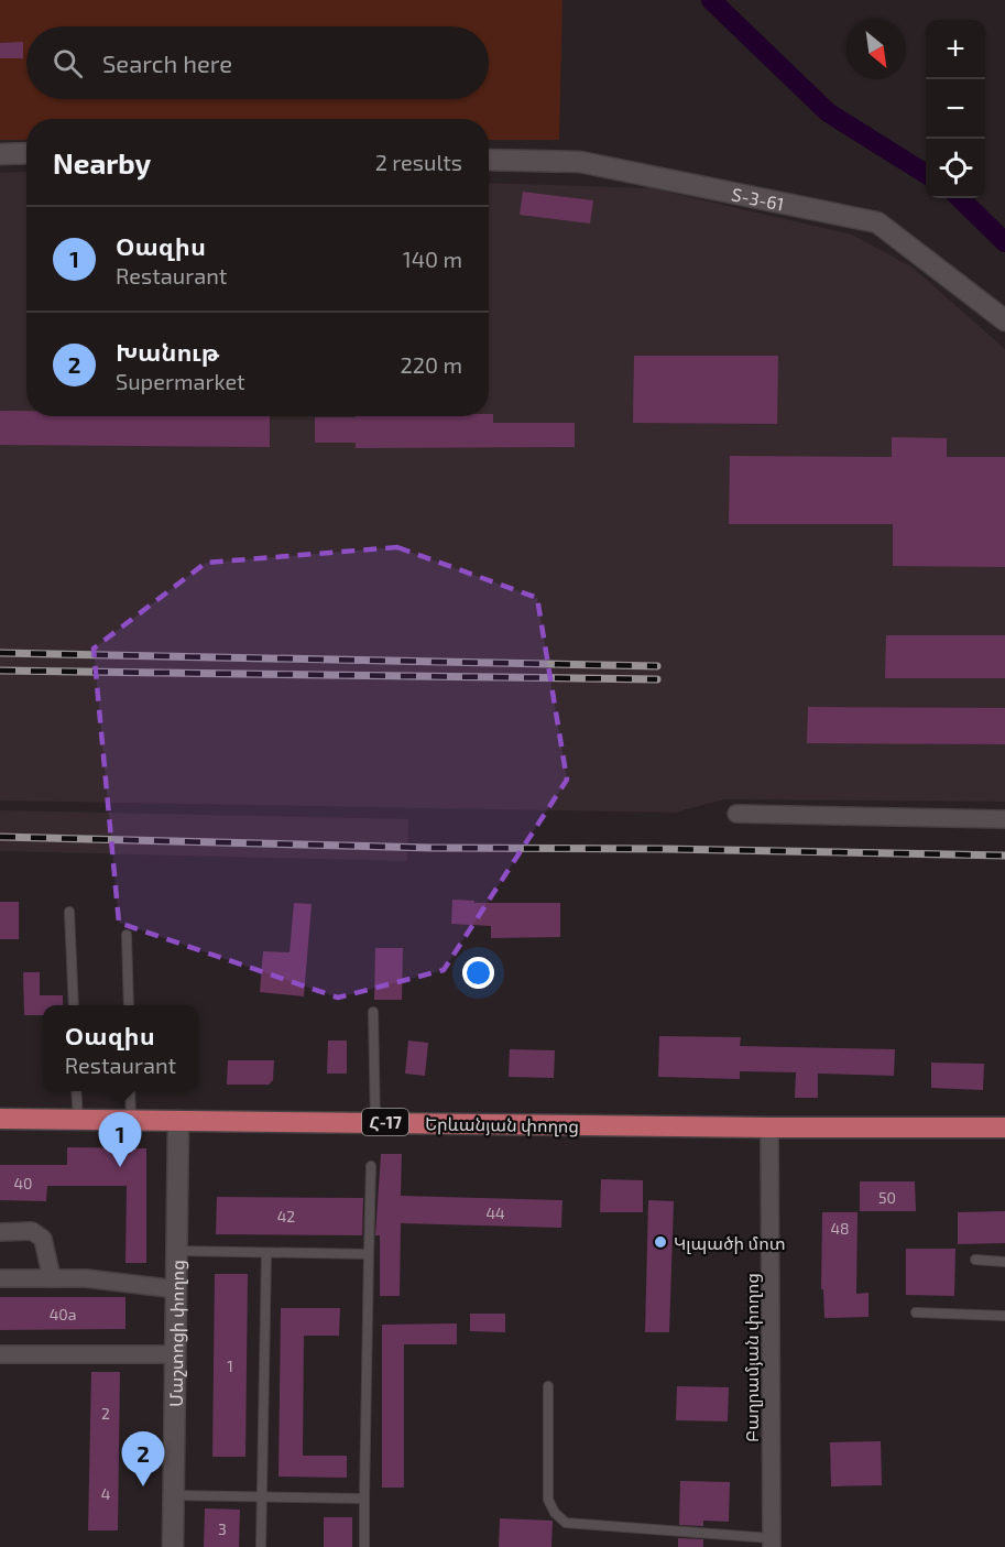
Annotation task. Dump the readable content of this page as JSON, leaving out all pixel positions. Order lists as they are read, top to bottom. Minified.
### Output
{"streets":{"highway":["Հ-17","Երևանյան փողոց"],"street":["Տ-3-61","Մաշտոցի փողոց","Բաղրամյան փողոց"]},"crossings":[["Երևանյան փողոց","Մաշտոցի փողոց"],["Երևանյան փողոց","Բաղրամյան փողոց"]],"places":["Կլպածի մոտ"],"house_numbers":["40","50","44","42","48","40a","1","2","4","3"],"north":"bottom right","page":{"map_buttons":["+","−"],"search":"Search here","heading":["Nearby","2 results"],"list":[{"mark":"1","name":"Օազիս","note":"Restaurant","value":"140 m"},{"mark":"2","name":"Խանութ","note":"Supermarket","value":"220 m"}],"popup":["Օազիս","Restaurant"],"pins":["1","2"]}}
